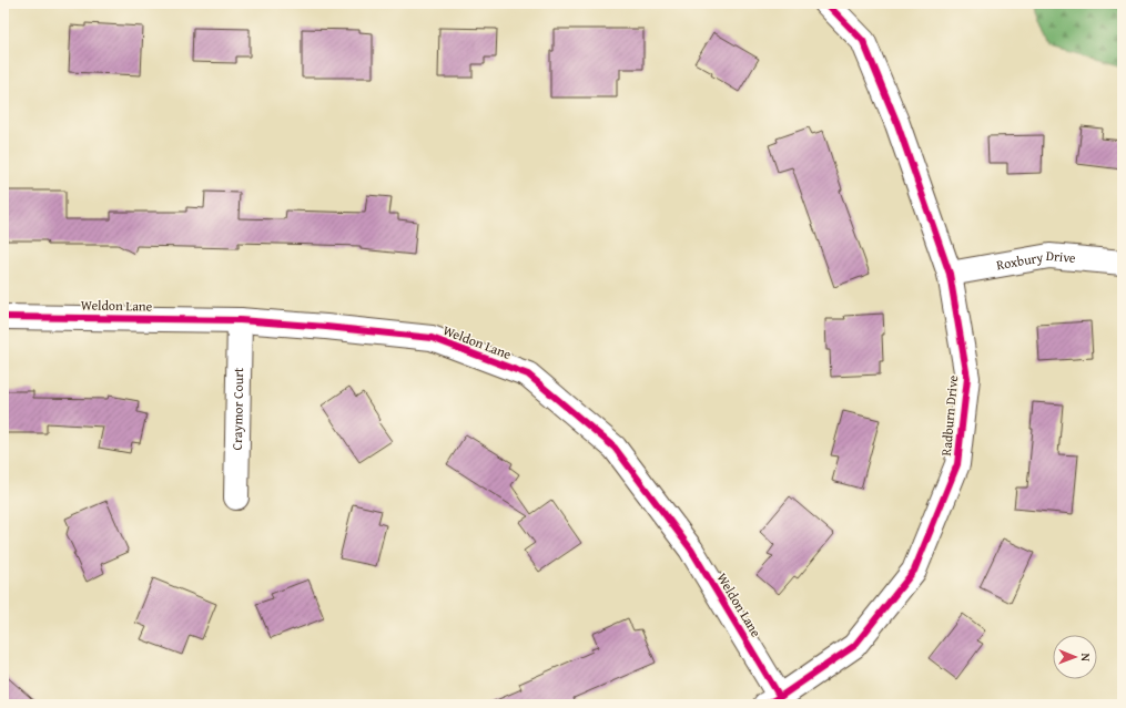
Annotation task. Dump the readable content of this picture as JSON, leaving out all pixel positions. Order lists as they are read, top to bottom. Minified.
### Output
{"streets":{"street":["Roxbury Drive","Weldon Lane","Craymor Court","Radburn Drive"]},"crossings":[["Roxbury Drive","Radburn Drive"],["Weldon Lane","Craymor Court"],["Weldon Lane","Radburn Drive"]],"north":"right"}
